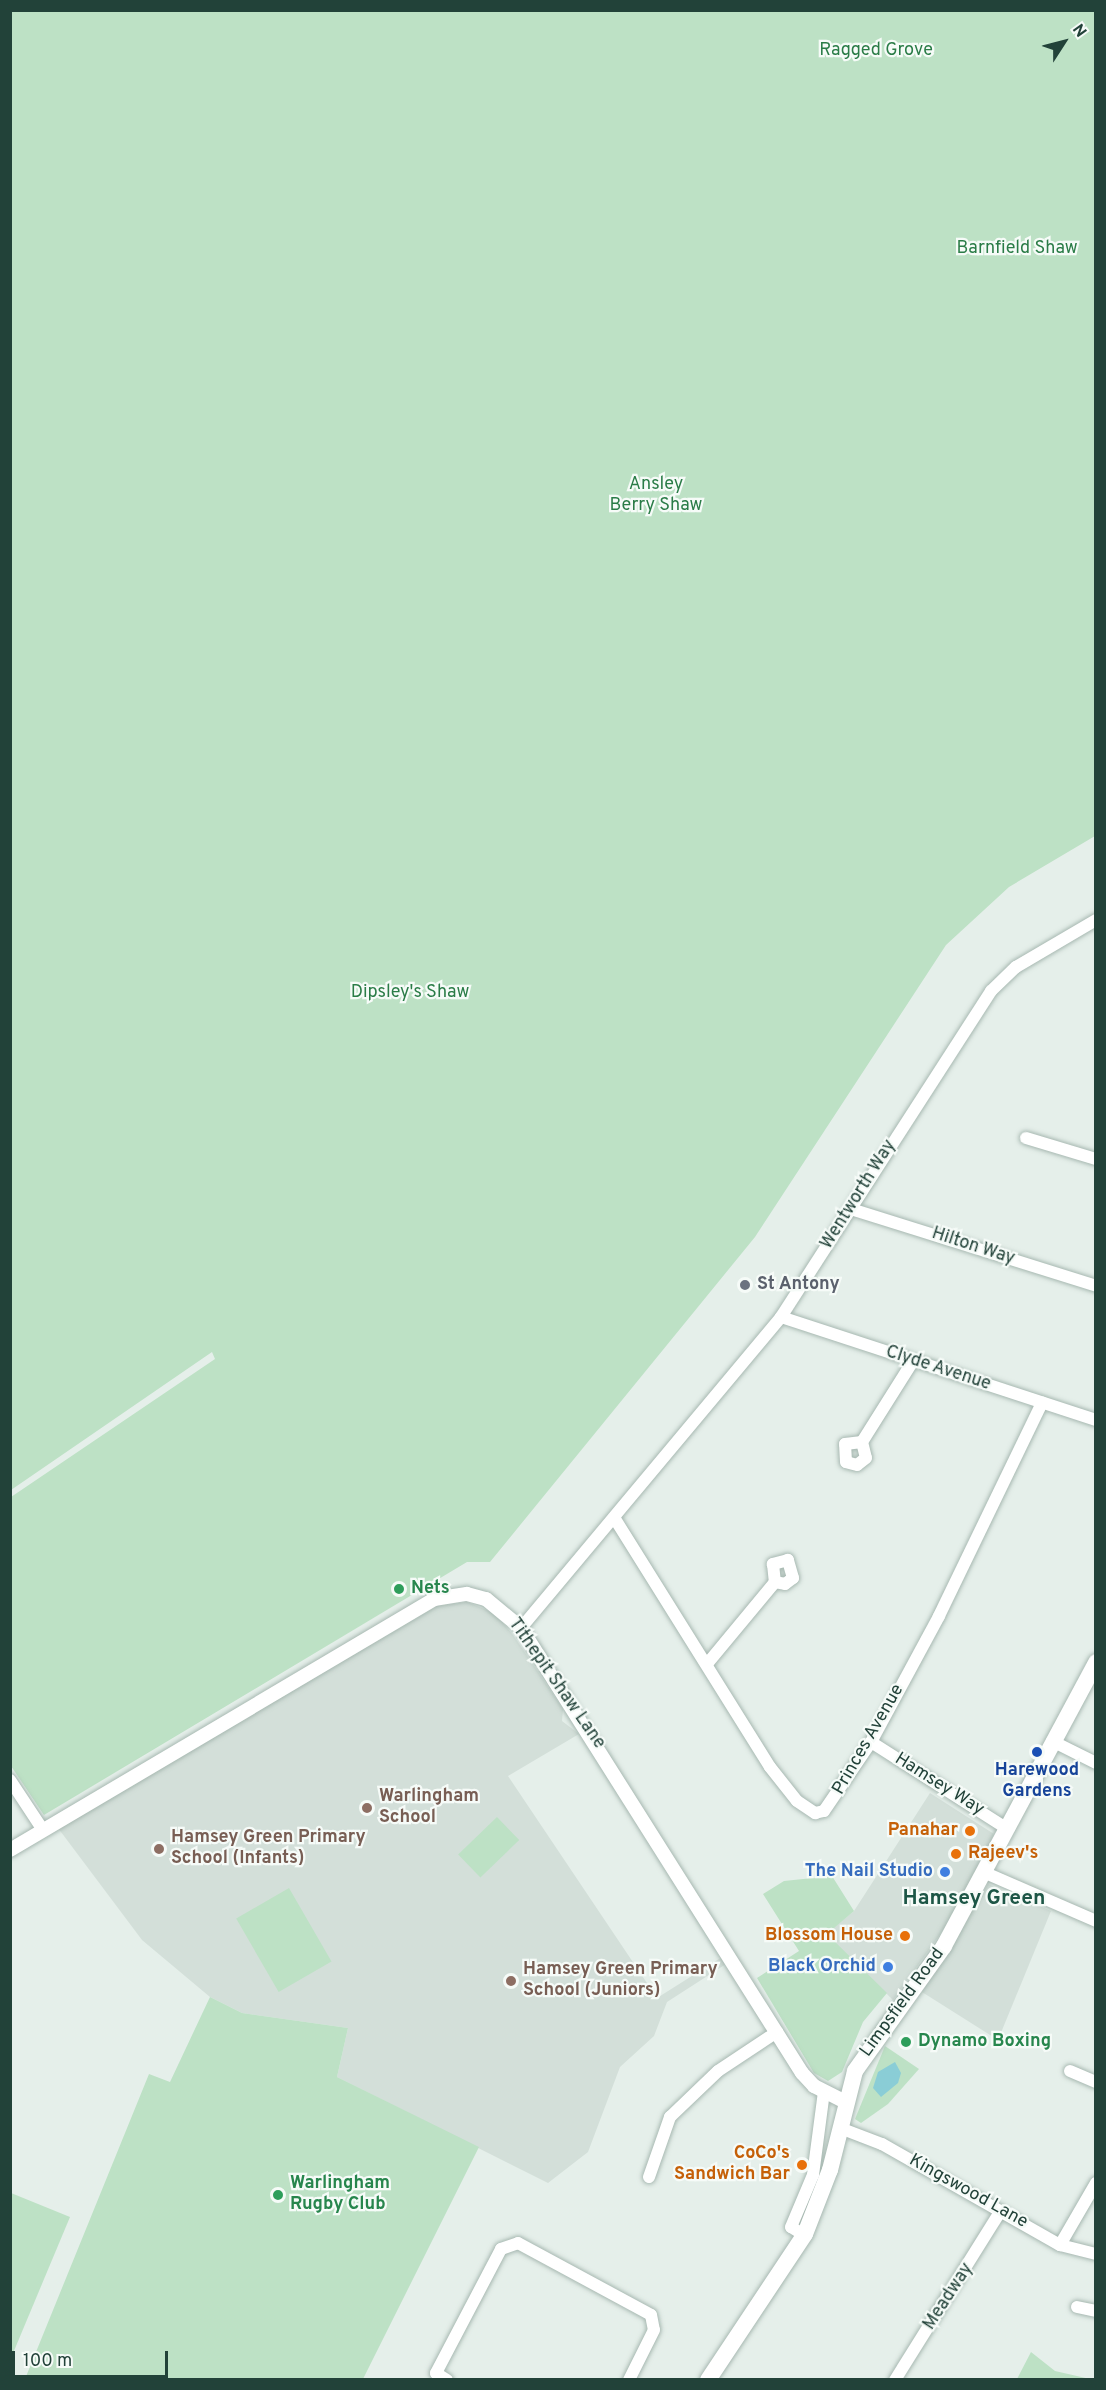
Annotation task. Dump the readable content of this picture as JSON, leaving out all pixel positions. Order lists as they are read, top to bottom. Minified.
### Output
{"streets":{"main road":["Limpsfield Road"],"street":["Wentworth Way","Hilton Way","Clyde Avenue","Tithepit Shaw Lane","Princes Avenue","Hamsey Way","Kingswood Lane","Meadway"]},"crossings":[["Wentworth Way","Hilton Way"],["Wentworth Way","Clyde Avenue"],["Wentworth Way","Tithepit Shaw Lane"],["Wentworth Way","Princes Avenue"],["Clyde Avenue","Princes Avenue"],["Tithepit Shaw Lane","Limpsfield Road"],["Princes Avenue","Hamsey Way"],["Hamsey Way","Limpsfield Road"],["Limpsfield Road","Kingswood Lane"],["Kingswood Lane","Meadway"]],"districts":["Hamsey Green"],"parks":["Ragged Grove","Barnfield Shaw","Ansley Berry Shaw","Dipsley's Shaw"],"places":["St Antony","Nets","Harewood Gardens","Warlingham School","Panahar","Hamsey Green Primary School (Infants)","Rajeev's","The Nail Studio","Blossom House","Black Orchid","Hamsey Green Primary School (Juniors)","Dynamo Boxing","CoCo's Sandwich Bar","Warlingham Rugby Club"],"scale_bar":"100 m","north":"top right"}
